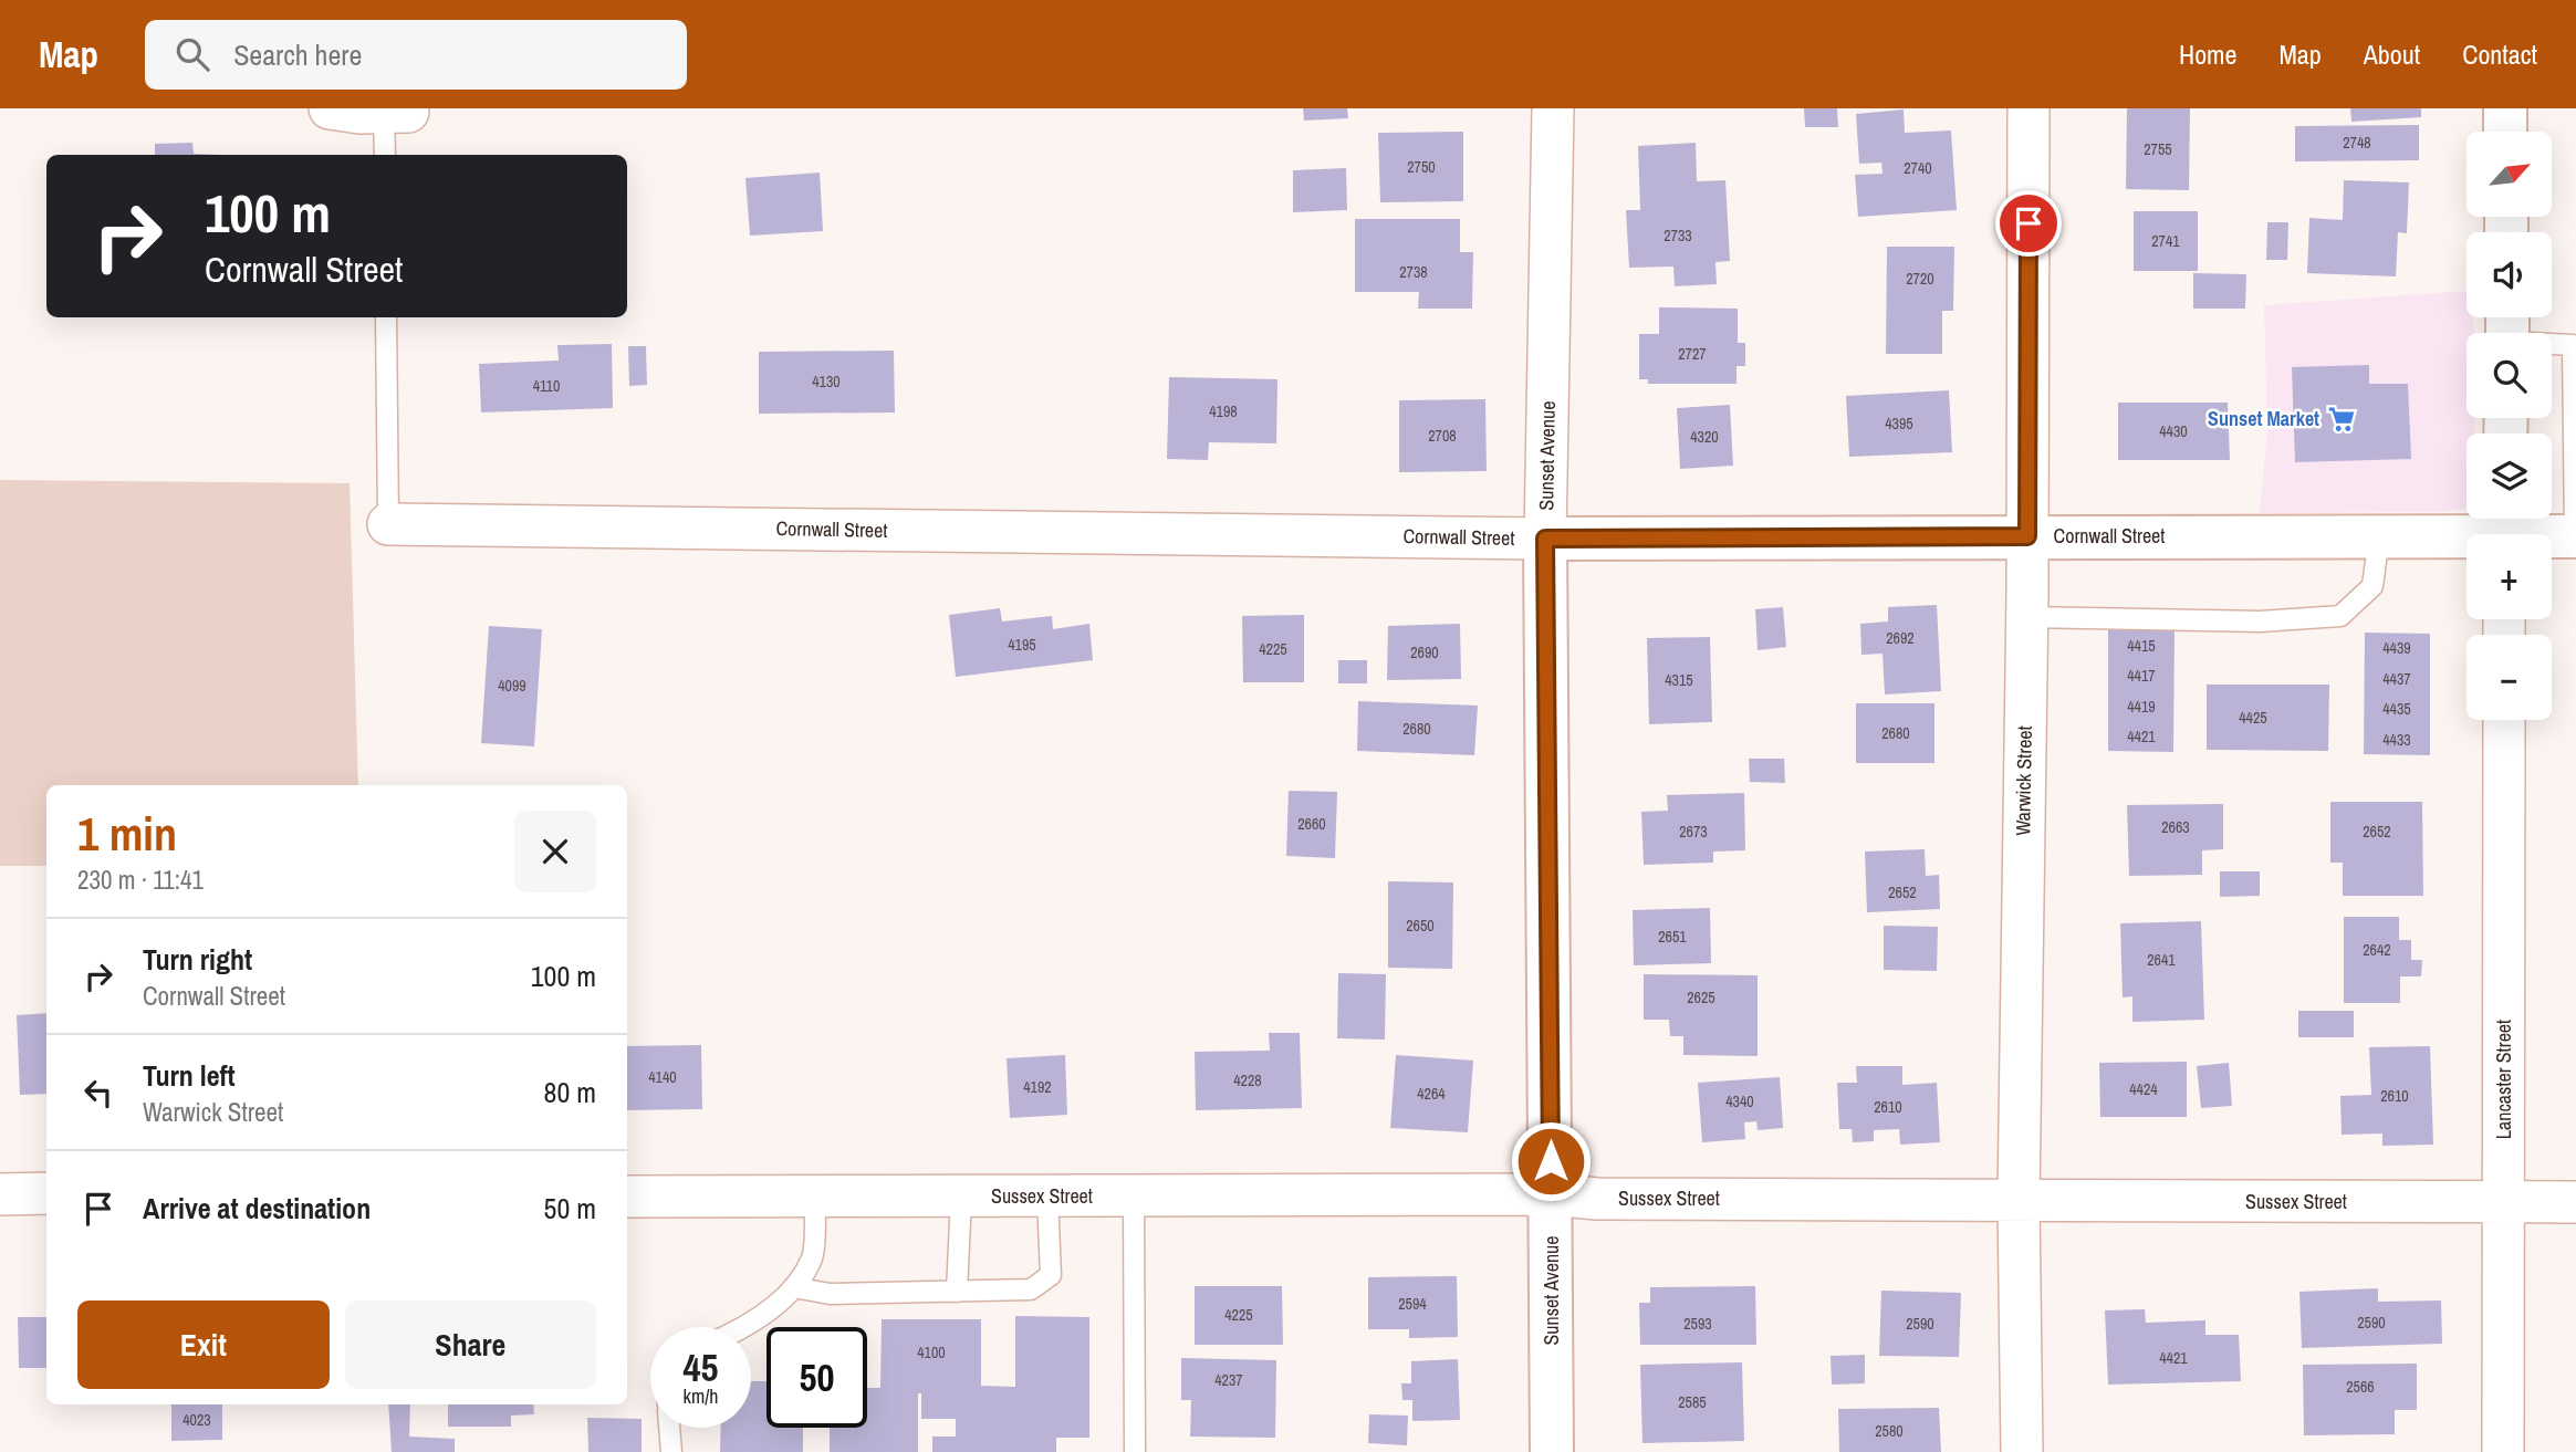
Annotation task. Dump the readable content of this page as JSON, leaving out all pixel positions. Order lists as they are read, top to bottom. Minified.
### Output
{"streets":{"main road":["Sunset Avenue","Cornwall Street"],"street":["Warwick Street","Lancaster Street","Sussex Street"]},"crossings":[["Sunset Avenue","Cornwall Street"],["Sunset Avenue","Sussex Street"],["Cornwall Street","Warwick Street"],["Warwick Street","Sussex Street"],["Lancaster Street","Sussex Street"]],"places":{"supermarket":["Sunset Market"]},"house_numbers":["2748","2755","2750","2740","2733","2741","2738","2720","2727","4130","4110","4198","4395","4430","2708","4320","2692","4195","4415","4439","4225","2690","4417","4437","4315","4099","4419","4435","4425","2680","2680","4421","4433","2660","2663","2673","2652","2652","2650","2651","2642","2641","2625","4140","4228","4192","4424","4264","2610","4340","2610","2594","4225","2590","2593","2590","4100","4421","4237","2566","2585","4023","2580"],"north":"top right","page":{"header":"Map","search":"Search here","nav":["Home","Map","About","Contact"],"map_buttons":["+","−"],"turn":["100 m","Cornwall Street"],"heading":["1 min","230 m · 11:41"],"list":[{"name":"Turn right","note":"Cornwall Street","value":"100 m"},{"name":"Turn left","note":"Warwick Street","value":"80 m"},{"name":"Arrive at destination","value":"50 m"}],"buttons":["Exit","Share"],"speed":"45 km/h","limit":"50"}}
